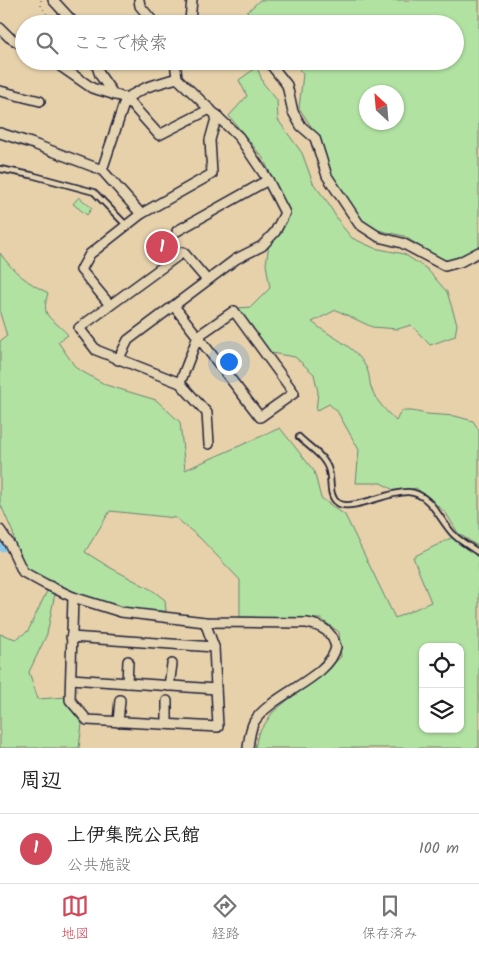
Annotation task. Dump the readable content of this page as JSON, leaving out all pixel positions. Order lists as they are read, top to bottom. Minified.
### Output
{"north":"top left","page":{"search":"ここで検索","pins":"1","heading":"周辺","list":[{"mark":"1","name":"上伊集院公民館","note":"公共施設","value":"100 m"}],"nav":["地図","経路","保存済み"]}}
